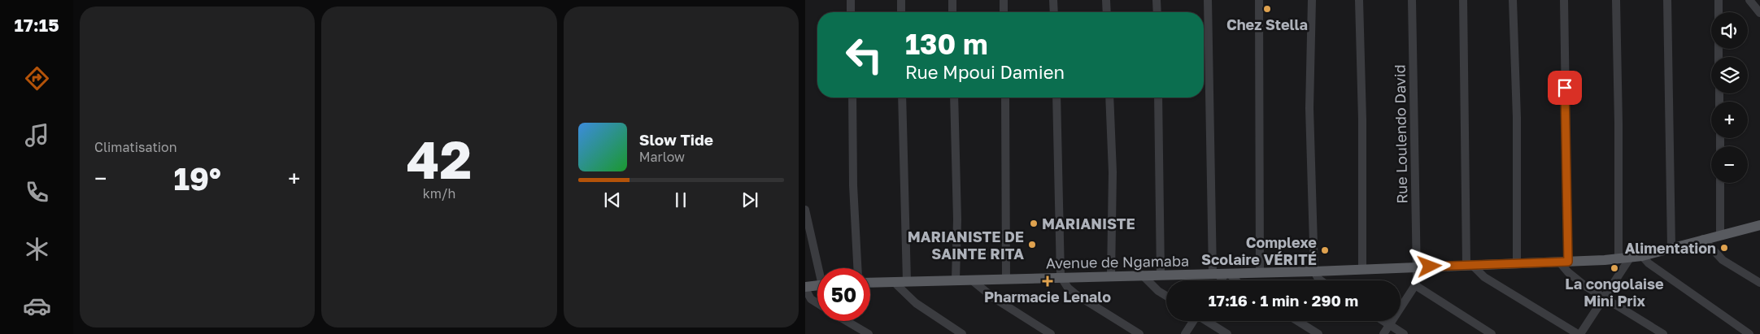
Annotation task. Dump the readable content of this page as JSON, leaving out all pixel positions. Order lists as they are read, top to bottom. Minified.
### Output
{"streets":{"main road":["Avenue de Ngamaba"],"street":["Rue Loulendo David"]},"crossings":[["Rue Loulendo David","Avenue de Ngamaba"]],"places":{"other":["Chez Stella","MARIANISTE","MARIANISTE DE SAINTE RITA","Alimentation","Complexe Scolaire VÉRITÉ","La congolaise Mini Prix"],"health":["Pharmacie Lenalo"]},"page":{"tabs":"17:15","tile":["Climatisation",["42","km/h"]],"map_buttons":["+","−"],"turn":["130 m","Rue Mpoui Damien"],"song":["Slow Tide","Marlow"],"heat":["−","19°","+"],"limit":"50","trip":"17:16 · 1 min · 290 m"}}
